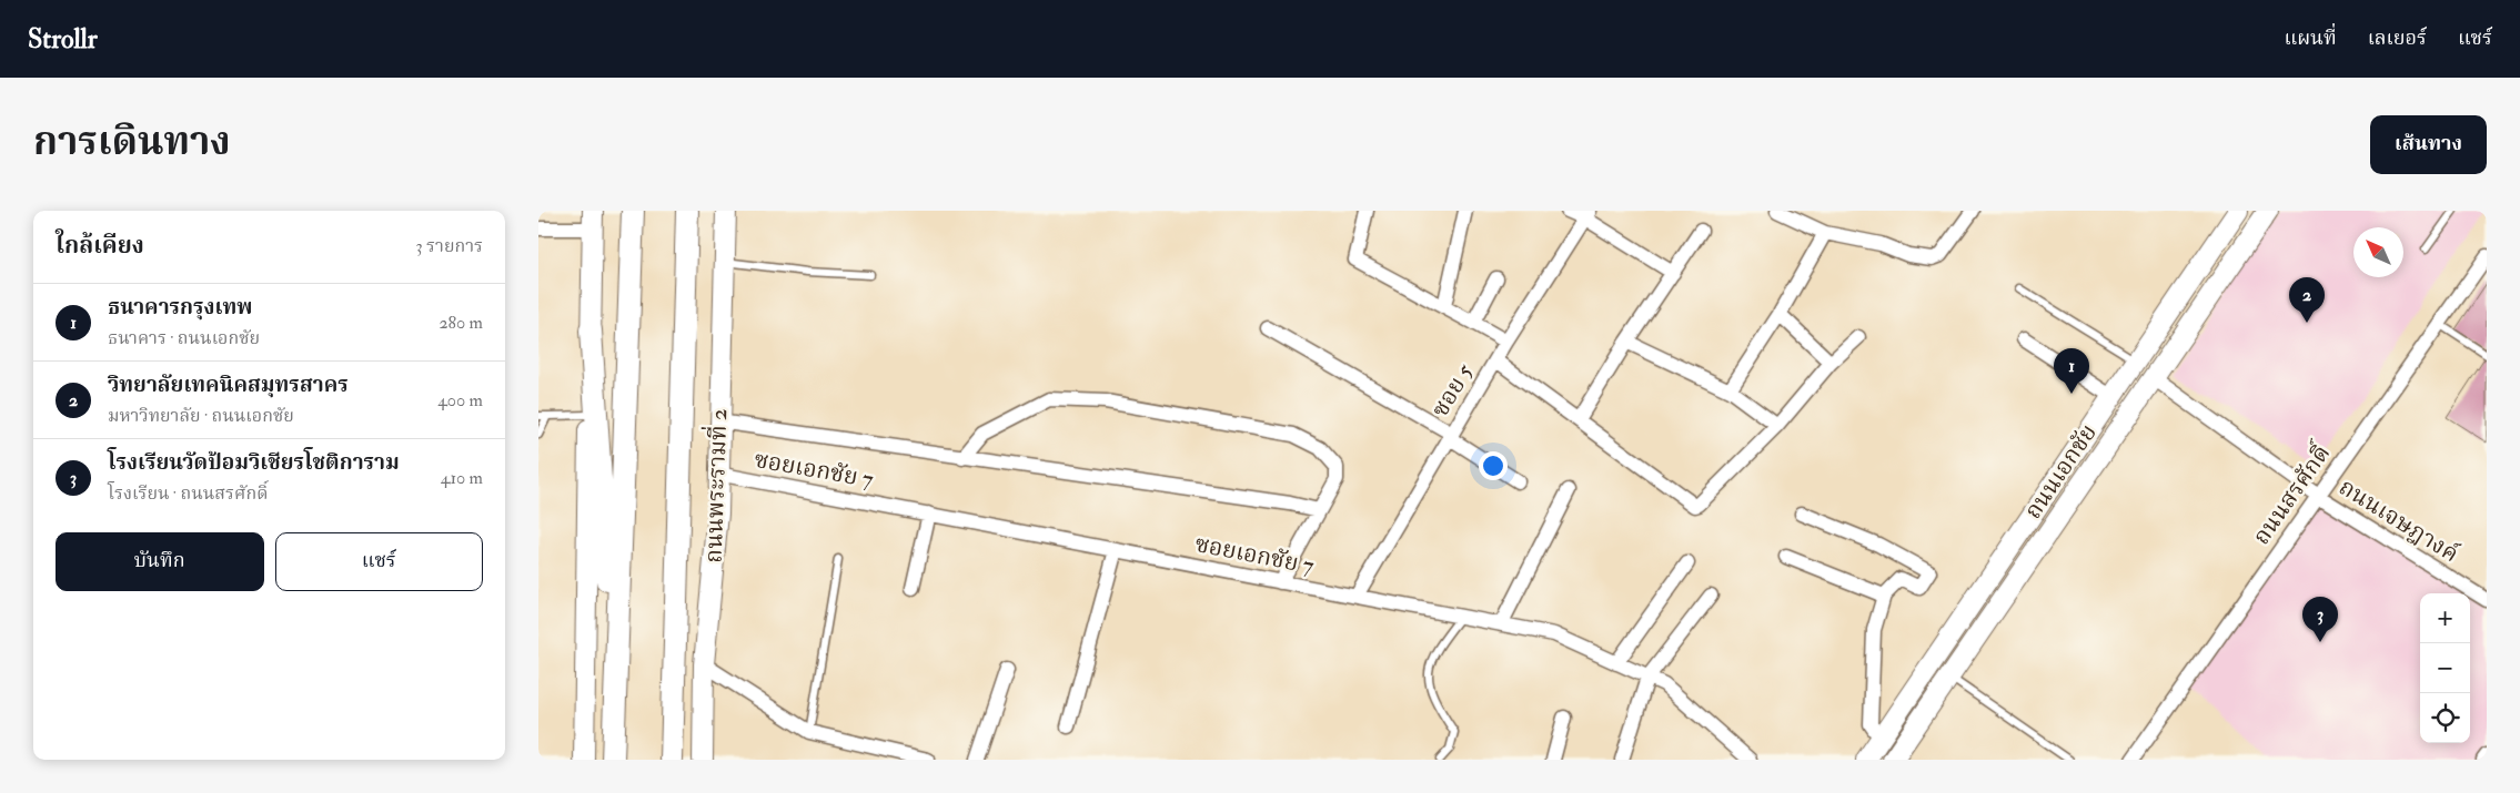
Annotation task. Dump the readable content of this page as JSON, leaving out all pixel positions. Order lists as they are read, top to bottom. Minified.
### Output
{"streets":{"highway":["ถนนพระรามที่ 2"],"main road":["ถนนเอกชัย"],"street":["ซอย 5","ซอยเอกชัย 7","ถนนสรศักดิ์","ถนนเจษฎางค์"]},"crossings":[["ซอย 5","ซอยเอกชัย 7"],["ซอยเอกชัย 7","ถนนพระรามที่ 2"],["ถนนเอกชัย","ถนนเจษฎางค์"],["ถนนสรศักดิ์","ถนนเจษฎางค์"]],"north":"top left","page":{"header":"Strollr","nav":["แผนที่","เลเยอร์","แชร์"],"title":"การเดินทาง","buttons":["เส้นทาง",["บันทึก","แชร์"]],"heading":["ใกล้เคียง","3 รายการ"],"pins":["2","1","3"],"list":[{"mark":"1","name":"ธนาคารกรุงเทพ","note":"ธนาคาร · ถนนเอกชัย","value":"280 m"},{"mark":"2","name":"วิทยาลัยเทคนิคสมุทรสาคร","note":"มหาวิทยาลัย · ถนนเอกชัย","value":"400 m"},{"mark":"3","name":"โรงเรียนวัดป้อมวิเชียรโชติการาม","note":"โรงเรียน · ถนนสรศักดิ์","value":"410 m"}],"map_buttons":["+","−"]}}
